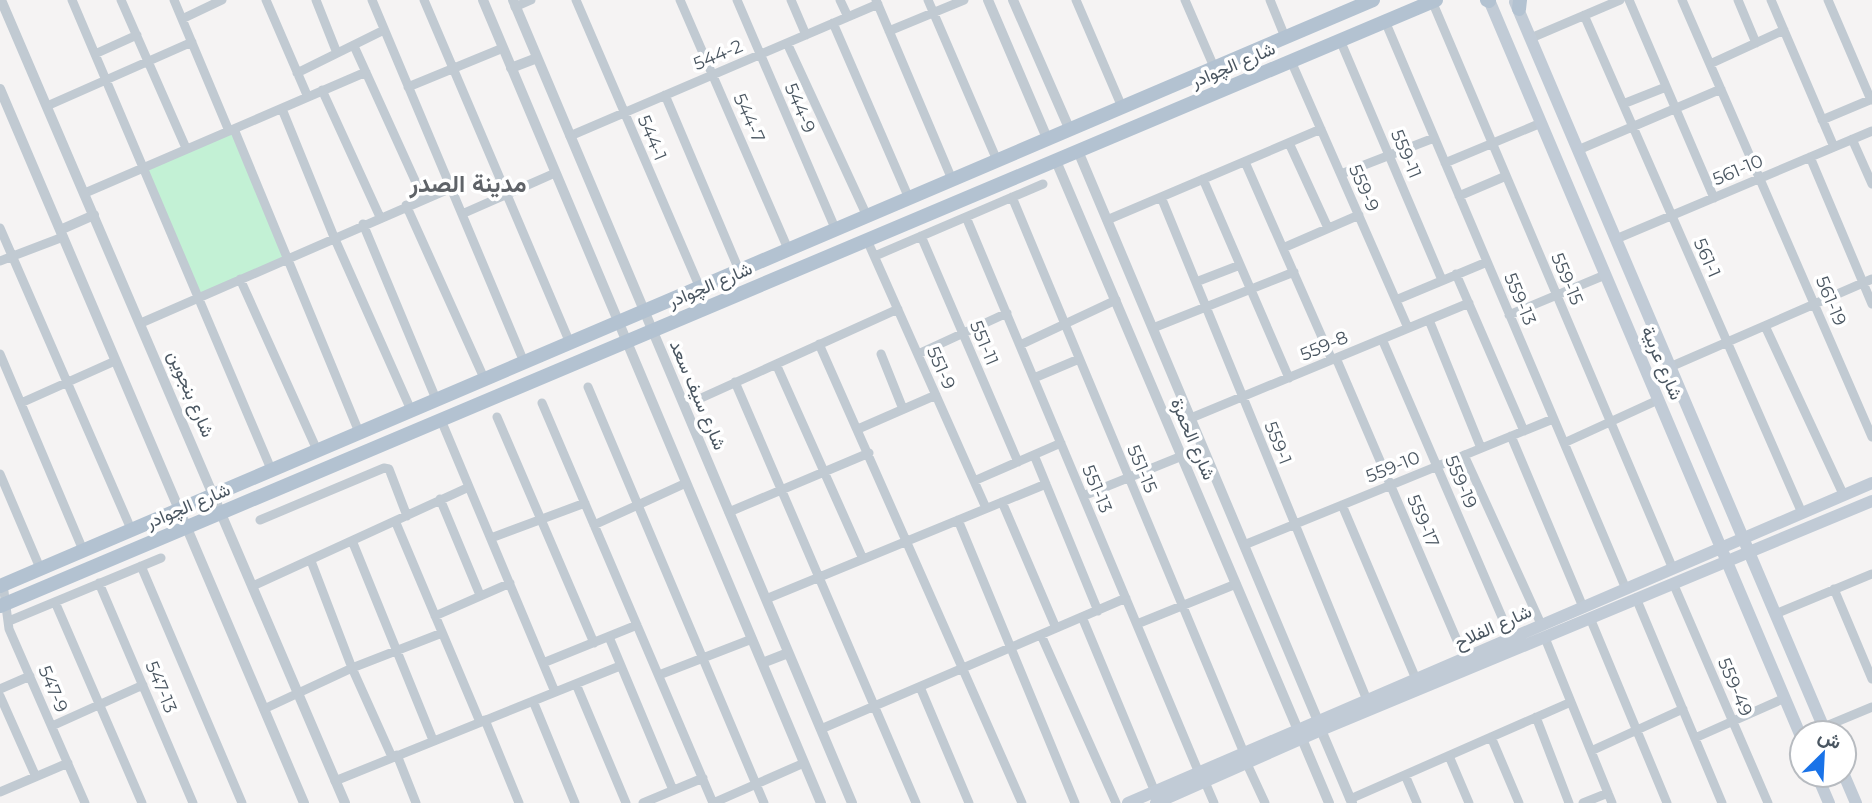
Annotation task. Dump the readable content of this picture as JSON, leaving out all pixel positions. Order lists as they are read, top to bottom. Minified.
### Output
{"streets":{"main road":["شارع الچوادر","شارع عربية","شارع الفلاح"],"street":["544-2","544-9","544-7","544-1","559-11","561-10","559-9","561-1","559-15","559-13","561-19","551-11","559-8","551-9","شارع بنجوين","شارع سيف سعد","شارع الحمزة","559-1","559-10","551-15","559-19","551-13","559-17","547-13","559-49","547-9"]},"crossings":[["544-2","544-9"],["544-2","544-7"],["544-2","544-1"],["544-2","شارع سيف سعد"],["شارع الچوادر","544-9"],["شارع الچوادر","544-7"],["شارع الچوادر","544-1"],["شارع الچوادر","559-11"],["شارع الچوادر","559-9"],["شارع الچوادر","559-15"],["شارع الچوادر","559-13"],["شارع الچوادر","551-9"],["شارع الچوادر","شارع بنجوين"],["شارع الچوادر","شارع سيف سعد"],["شارع الچوادر","شارع الحمزة"],["شارع الچوادر","547-9"],["561-10","561-1"],["561-10","561-19"],["561-10","شارع عربية"],["559-9","559-8"],["561-1","شارع الفلاح"],["559-15","شارع الفلاح"],["559-13","559-10"],["559-13","شارع الفلاح"],["559-8","شارع الحمزة"],["559-8","559-1"],["559-8","559-19"],["559-8","559-17"],["شارع عربية","شارع الفلاح"],["شارع الحمزة","559-10"],["شارع الحمزة","شارع الفلاح"],["559-1","559-10"],["559-1","شارع الفلاح"],["559-10","559-19"],["559-10","559-17"],["551-15","شارع الفلاح"],["559-19","شارع الفلاح"],["551-13","شارع الفلاح"],["559-17","شارع الفلاح"],["شارع الفلاح","559-49"]],"districts":["مدينة الصدر"],"north":"top right"}
